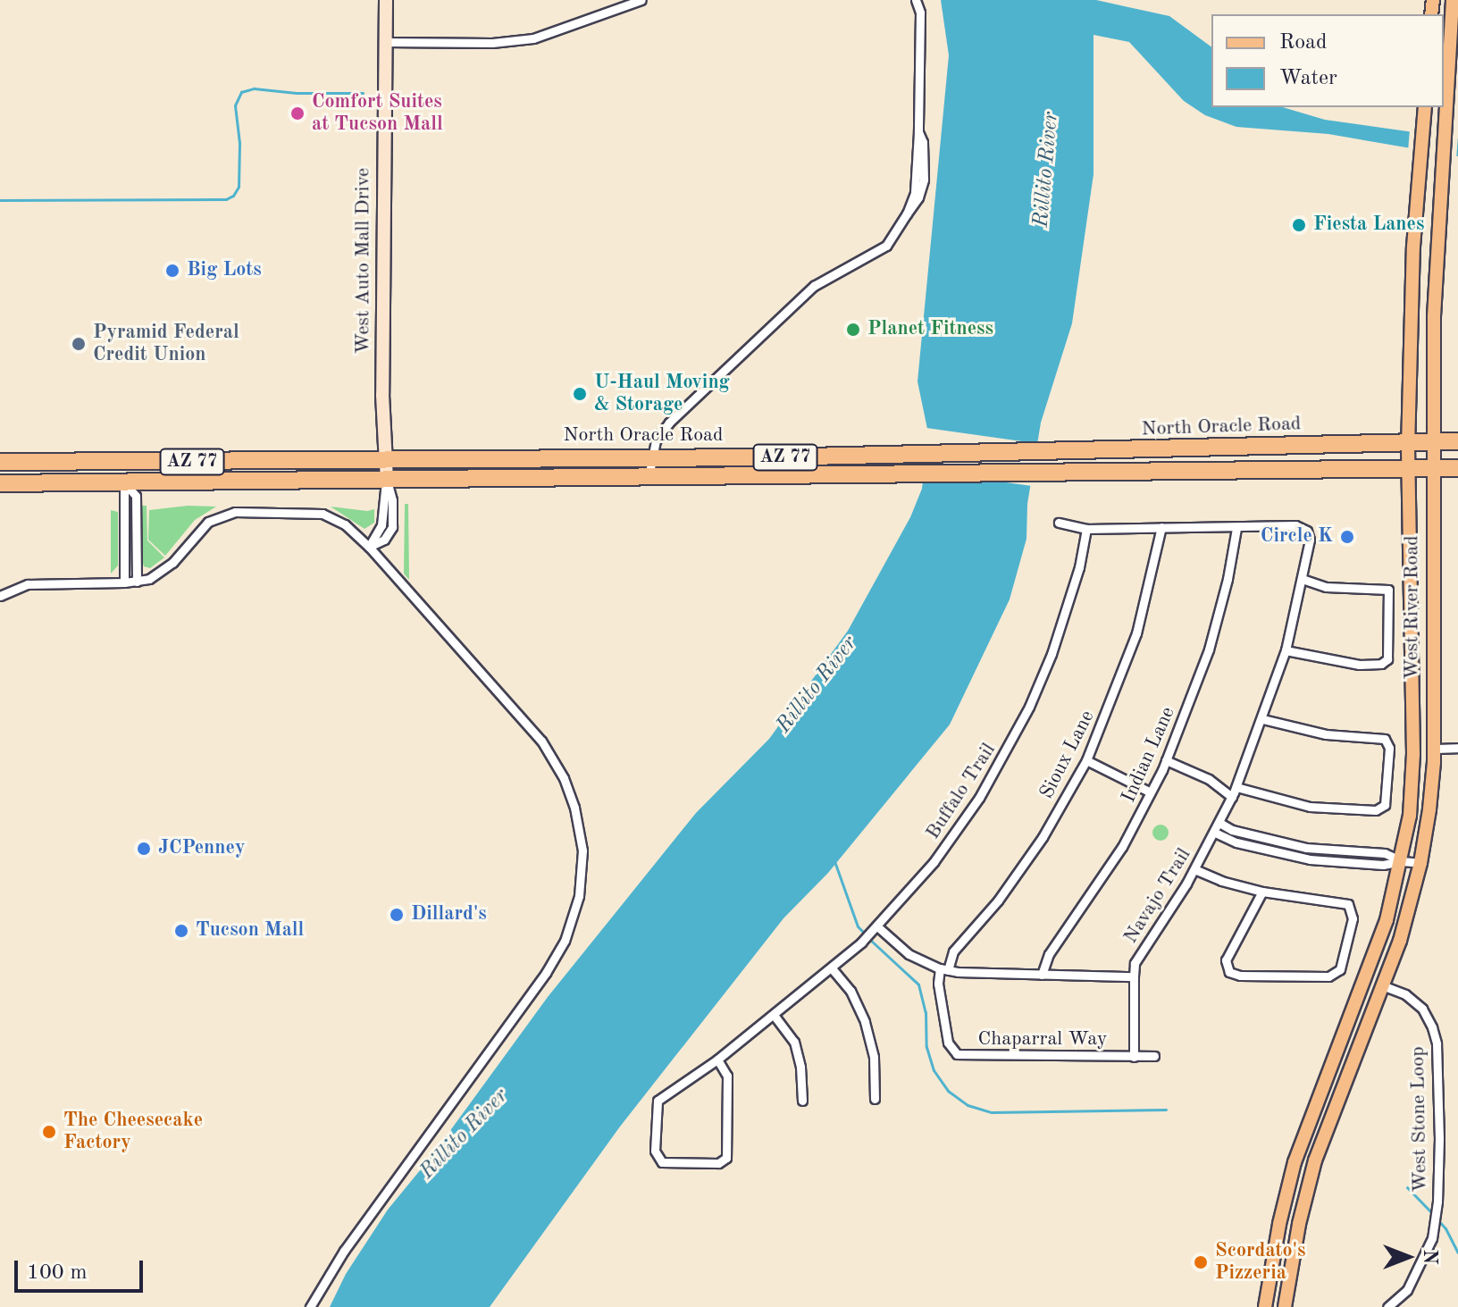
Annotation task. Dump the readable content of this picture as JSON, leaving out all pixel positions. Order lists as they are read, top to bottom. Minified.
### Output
{"streets":{"highway":["North Oracle Road","AZ 77"],"main road":["West River Road"],"street":["West Auto Mall Drive","Sioux Lane","Indian Lane","Buffalo Trail","Navajo Trail","Chaparral Way","West Stone Loop"]},"crossings":[["West Auto Mall Drive","North Oracle Road"],["West Auto Mall Drive","AZ 77"],["North Oracle Road","West River Road"],["AZ 77","West River Road"],["West River Road","West Stone Loop"],["Sioux Lane","Navajo Trail"],["Sioux Lane","Chaparral Way"],["Indian Lane","Navajo Trail"],["Buffalo Trail","Navajo Trail"],["Navajo Trail","Chaparral Way"]],"water":["Rillito River"],"places":["Comfort Suites at Tucson Mall","Fiesta Lanes","Big Lots","Planet Fitness","Pyramid Federal Credit Union","U-Haul Moving & Storage","Circle K","JCPenney","Dillard's","Tucson Mall","The Cheesecake Factory","Scordato's Pizzeria"],"legend":["Road","Water"],"scale_bar":"100 m","north":"right"}
